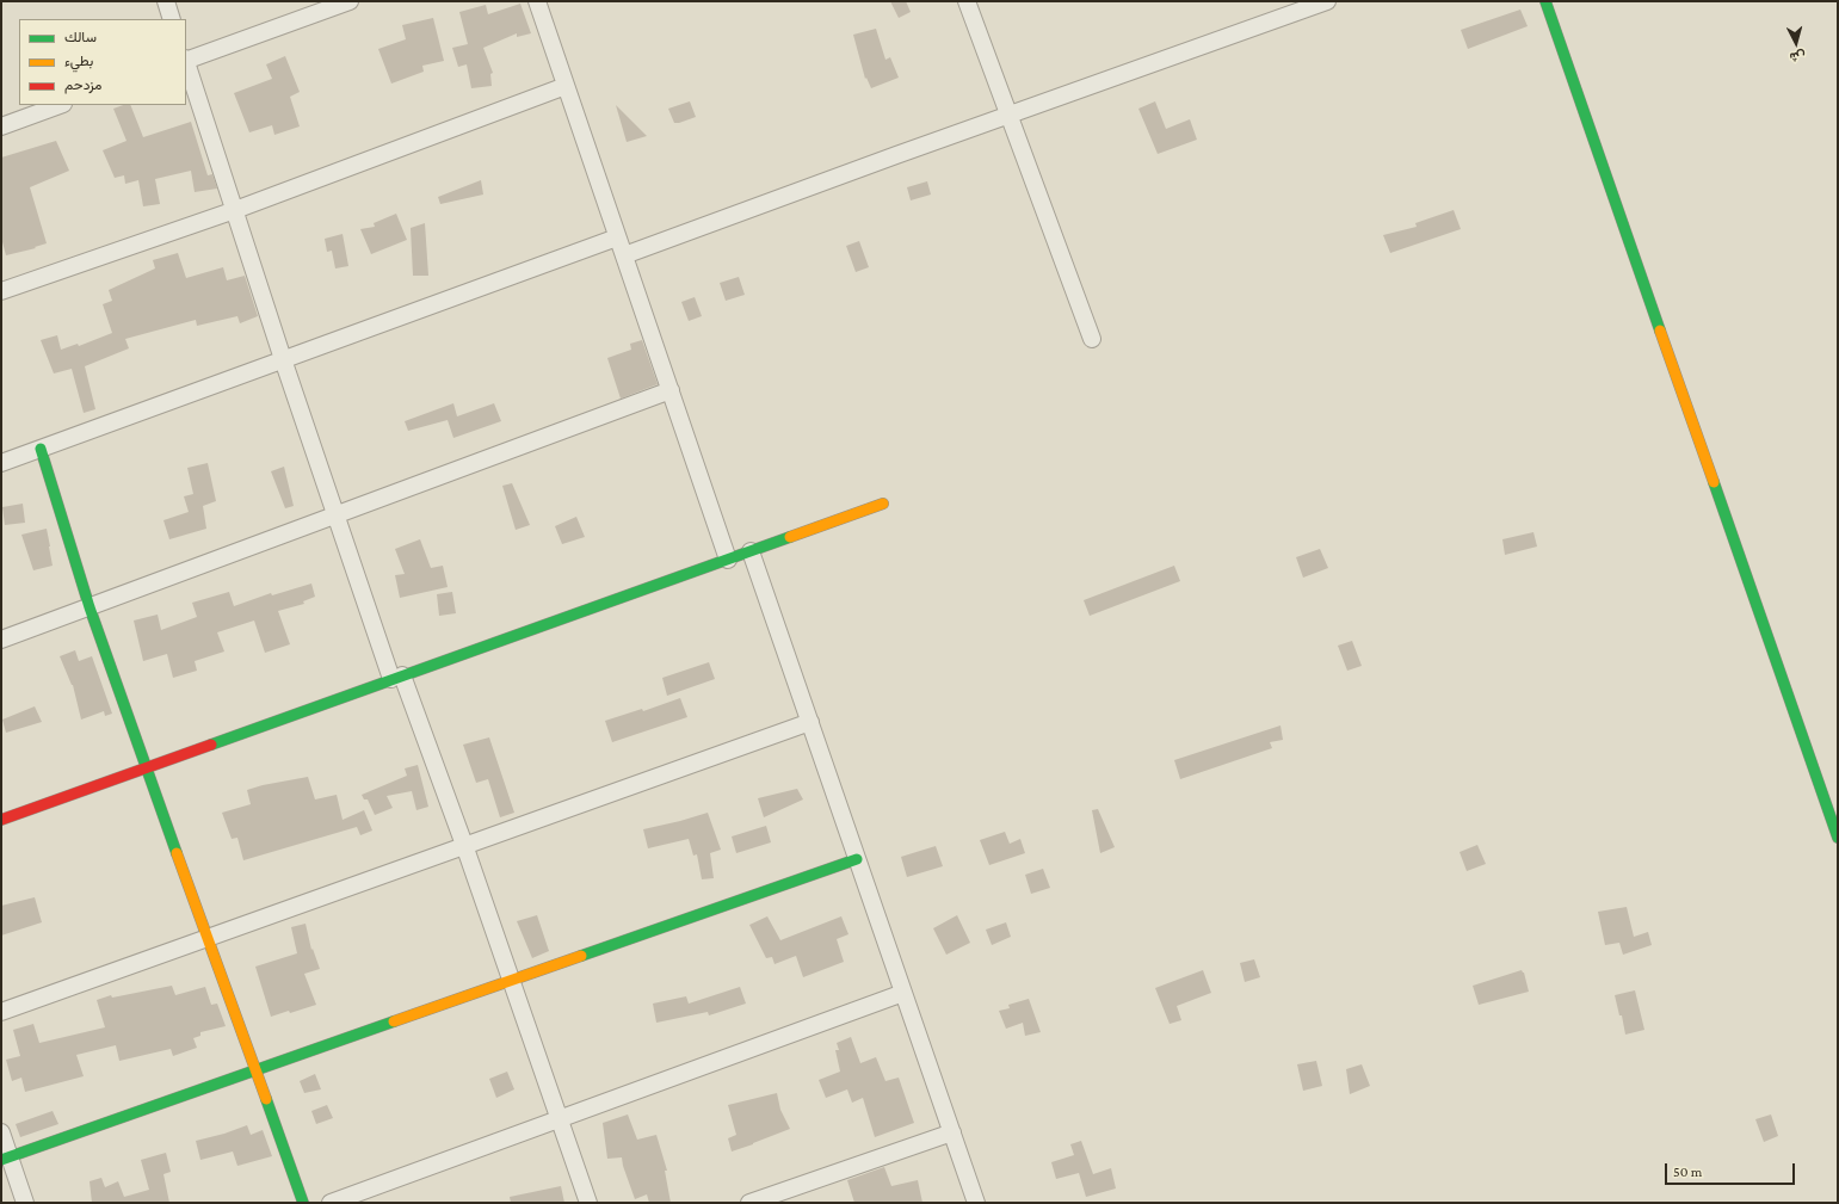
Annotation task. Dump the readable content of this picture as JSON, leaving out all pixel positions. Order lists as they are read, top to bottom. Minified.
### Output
{"legend":["سالك","بطيء","مزدحم"],"scale_bar":"50 m","north":"bottom"}
